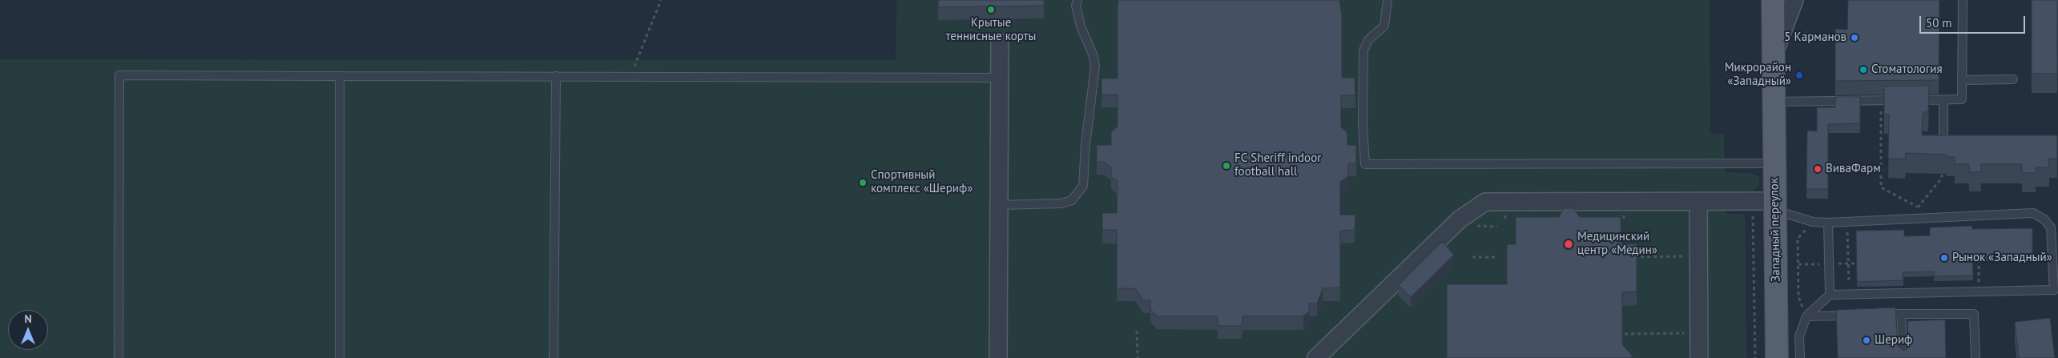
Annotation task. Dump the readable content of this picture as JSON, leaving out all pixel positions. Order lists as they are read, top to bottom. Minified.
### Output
{"streets":{"main road":["Западный переулок"]},"places":["Крытые теннисные корты","5 Карманов","Стоматология","Микрорайон «Западный»","FC Sheriff indoor football hall","ВиваФарм","Спортивный комплекс «Шериф»","Медицинский центр «Медин»","Рынок «Западный»","Шериф"],"scale_bar":"50 m","north":"top"}
